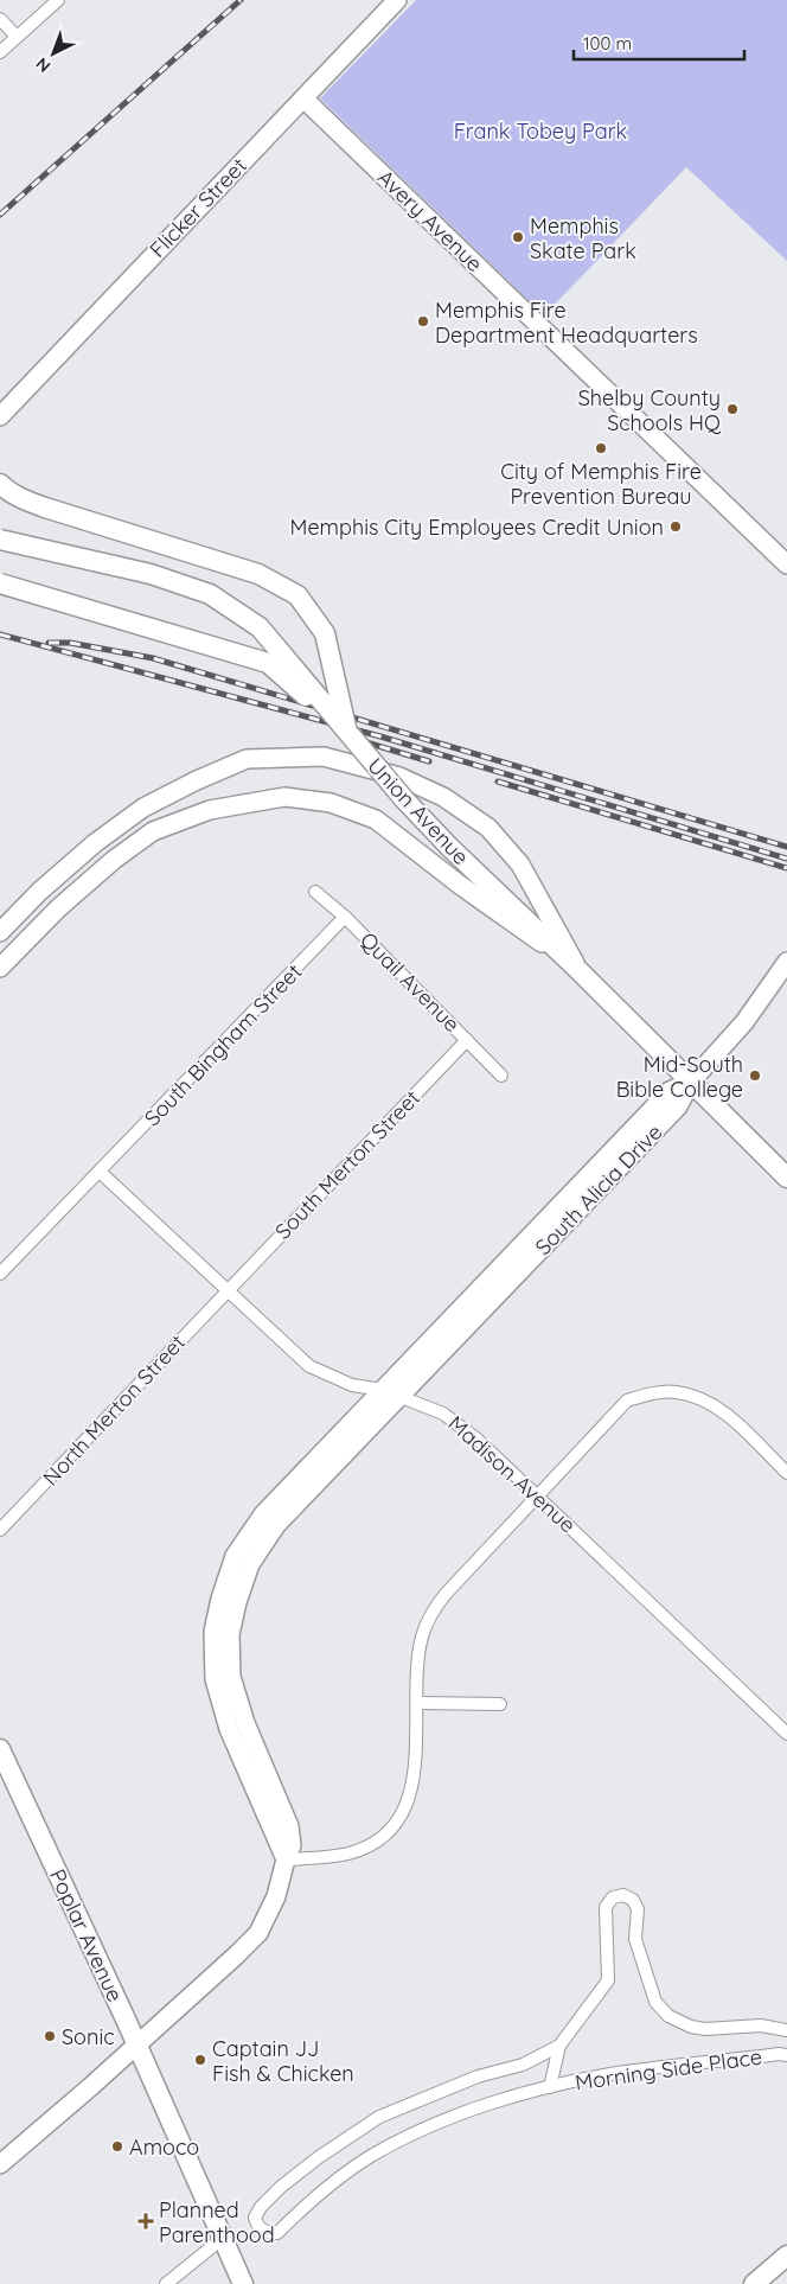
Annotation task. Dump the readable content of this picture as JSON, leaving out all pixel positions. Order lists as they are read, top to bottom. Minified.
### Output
{"streets":{"main road":["Union Avenue","Poplar Avenue"],"street":["Flicker Street","Avery Avenue","Quail Avenue","South Bingham Street","South Merton Street","South Alicia Drive","North Merton Street","Madison Avenue","Morning Side Place"]},"crossings":[["Flicker Street","Avery Avenue"],["Union Avenue","South Alicia Drive"],["Quail Avenue","South Bingham Street"],["Quail Avenue","South Merton Street"],["South Bingham Street","Madison Avenue"],["South Merton Street","North Merton Street"],["South Merton Street","Madison Avenue"],["South Alicia Drive","Madison Avenue"],["North Merton Street","Madison Avenue"]],"parks":["Frank Tobey Park"],"places":{"other":["Memphis Skate Park","Memphis Fire Department Headquarters","Shelby County Schools HQ","City of Memphis Fire Prevention Bureau","Memphis City Employees Credit Union","Mid-South Bible College","Sonic","Captain JJ Fish & Chicken","Amoco"],"health":["Planned Parenthood"]},"scale_bar":"100 m","north":"bottom left"}
